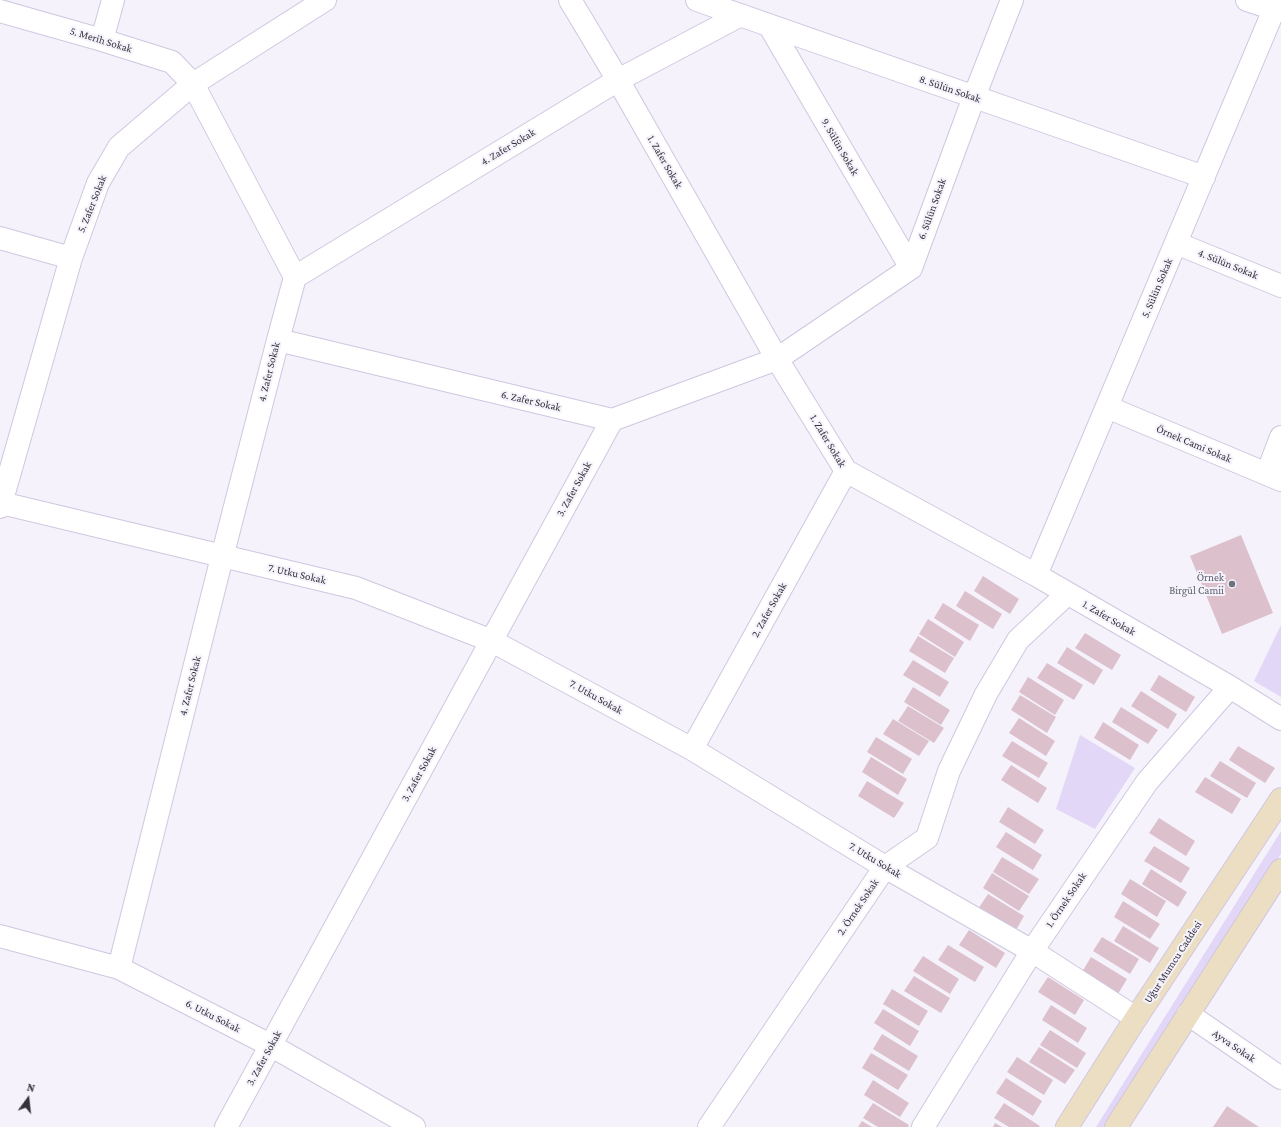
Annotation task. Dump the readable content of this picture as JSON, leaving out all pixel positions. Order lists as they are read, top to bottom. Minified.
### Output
{"streets":{"street":["5. Merih Sokak","8. Sülün Sokak","4. Zafer Sokak","9. Sülün Sokak","1. Zafer Sokak","5. Zafer Sokak","6. Sülün Sokak","4. Sülün Sokak","5. Sülün Sokak","6. Zafer Sokak","Örnek Cami Sokak","3. Zafer Sokak","7. Utku Sokak","2. Zafer Sokak","1. Örnek Sokak","2. Örnek Sokak","Uğur Mumcu Caddesi","6. Utku Sokak","Ayva Sokak"]},"crossings":[["5. Merih Sokak","4. Zafer Sokak"],["5. Merih Sokak","5. Zafer Sokak"],["8. Sülün Sokak","4. Zafer Sokak"],["8. Sülün Sokak","9. Sülün Sokak"],["8. Sülün Sokak","6. Sülün Sokak"],["8. Sülün Sokak","5. Sülün Sokak"],["4. Zafer Sokak","1. Zafer Sokak"],["4. Zafer Sokak","6. Zafer Sokak"],["4. Zafer Sokak","7. Utku Sokak"],["4. Zafer Sokak","6. Utku Sokak"],["9. Sülün Sokak","6. Sülün Sokak"],["1. Zafer Sokak","5. Sülün Sokak"],["1. Zafer Sokak","2. Zafer Sokak"],["1. Zafer Sokak","1. Örnek Sokak"],["1. Zafer Sokak","2. Örnek Sokak"],["5. Zafer Sokak","7. Utku Sokak"],["4. Sülün Sokak","5. Sülün Sokak"],["5. Sülün Sokak","Örnek Cami Sokak"],["6. Zafer Sokak","3. Zafer Sokak"],["3. Zafer Sokak","7. Utku Sokak"],["3. Zafer Sokak","6. Utku Sokak"],["7. Utku Sokak","2. Zafer Sokak"],["7. Utku Sokak","1. Örnek Sokak"],["7. Utku Sokak","2. Örnek Sokak"],["7. Utku Sokak","Uğur Mumcu Caddesi"]],"places":["Örnek Birgül Camii"],"north":"top"}
